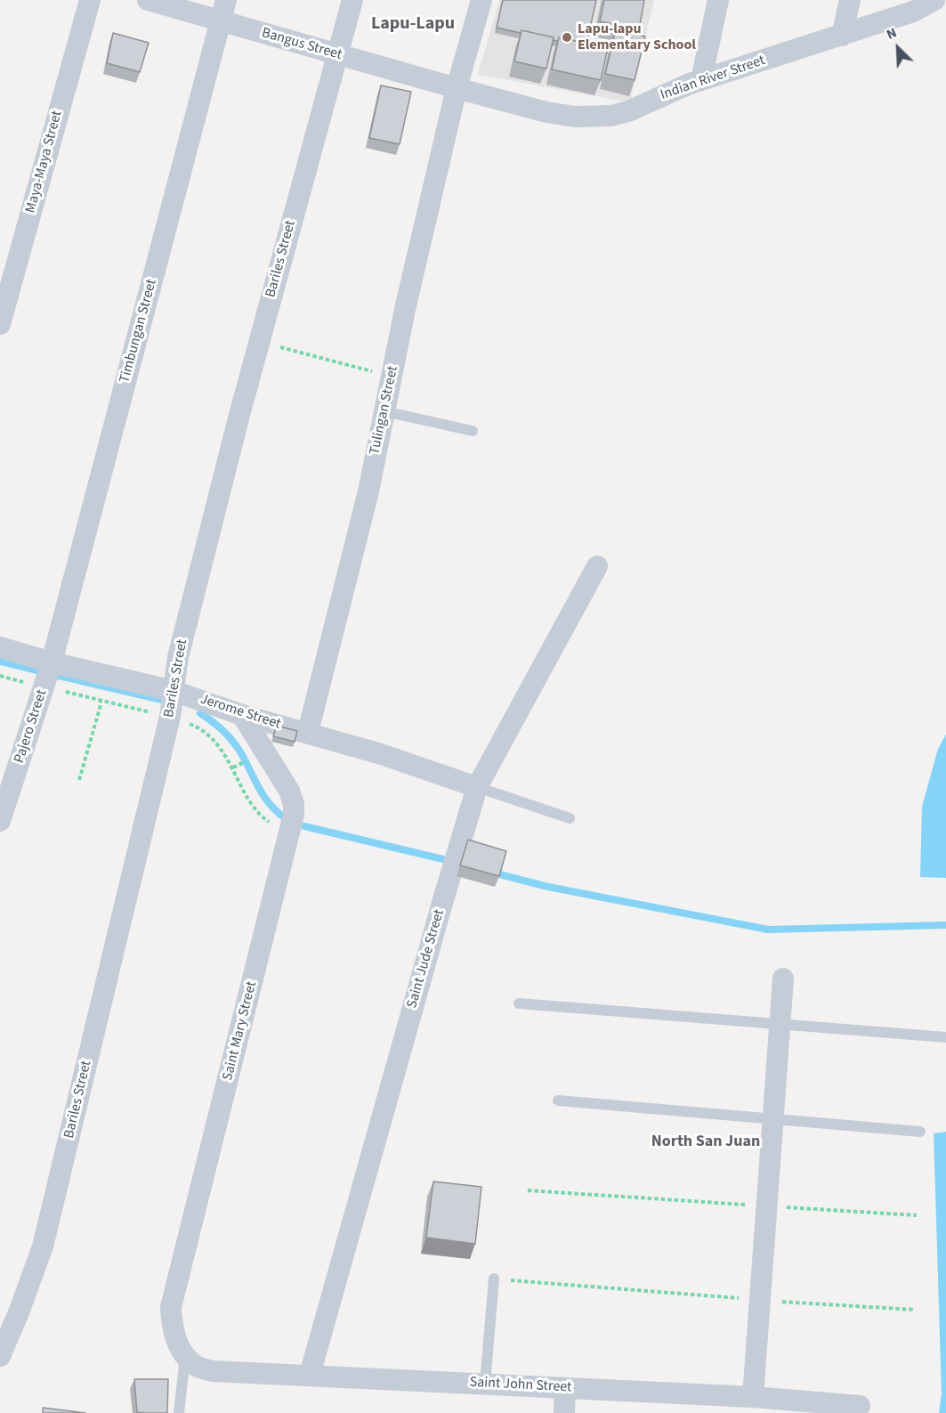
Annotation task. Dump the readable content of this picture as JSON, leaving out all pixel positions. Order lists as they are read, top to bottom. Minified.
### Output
{"streets":{"street":["Bangus Street","Indian River Street","Maya-Maya Street","Bariles Street","Timbungan Street","Tulingan Street","Jerome Street","Pajero Street","Saint Jude Street","Saint Mary Street","Saint John Street"]},"crossings":[["Bangus Street","Indian River Street"],["Bangus Street","Bariles Street"],["Bangus Street","Timbungan Street"],["Bangus Street","Tulingan Street"],["Indian River Street","Tulingan Street"],["Bariles Street","Jerome Street"],["Timbungan Street","Jerome Street"],["Timbungan Street","Pajero Street"],["Tulingan Street","Jerome Street"],["Jerome Street","Pajero Street"],["Jerome Street","Saint Jude Street"],["Jerome Street","Saint Mary Street"],["Saint Jude Street","Saint John Street"],["Saint Mary Street","Saint John Street"]],"districts":["Lapu-Lapu","North San Juan"],"places":["Lapu-lapu Elementary School"],"north":"top left"}
